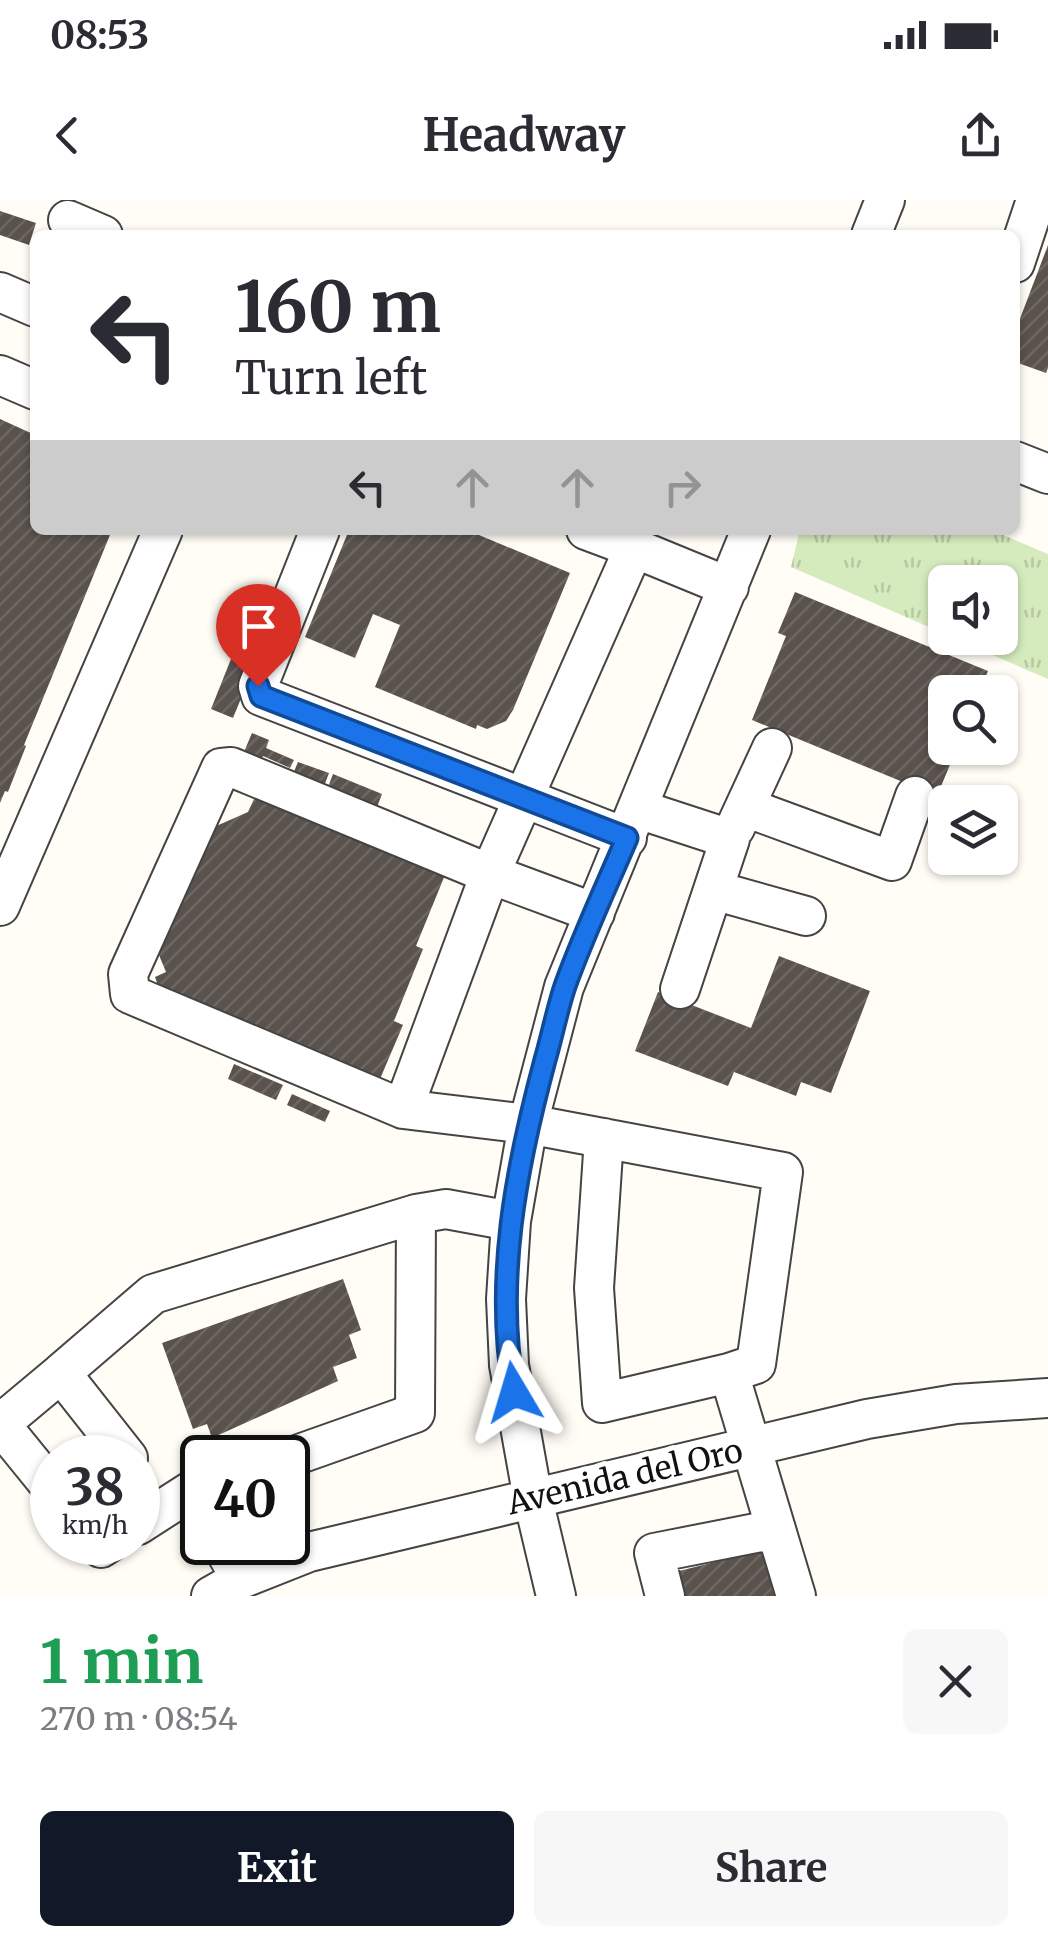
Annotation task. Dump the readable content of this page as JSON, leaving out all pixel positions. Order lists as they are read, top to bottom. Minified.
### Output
{"streets":{"street":["Avenida del Oro"]},"page":{"status":"08:53","header":"Headway","turn":["160 m","Turn left"],"speed":"38 km/h","limit":"40","heading":["1 min","270 m · 08:54"],"buttons":["Exit","Share"]}}
